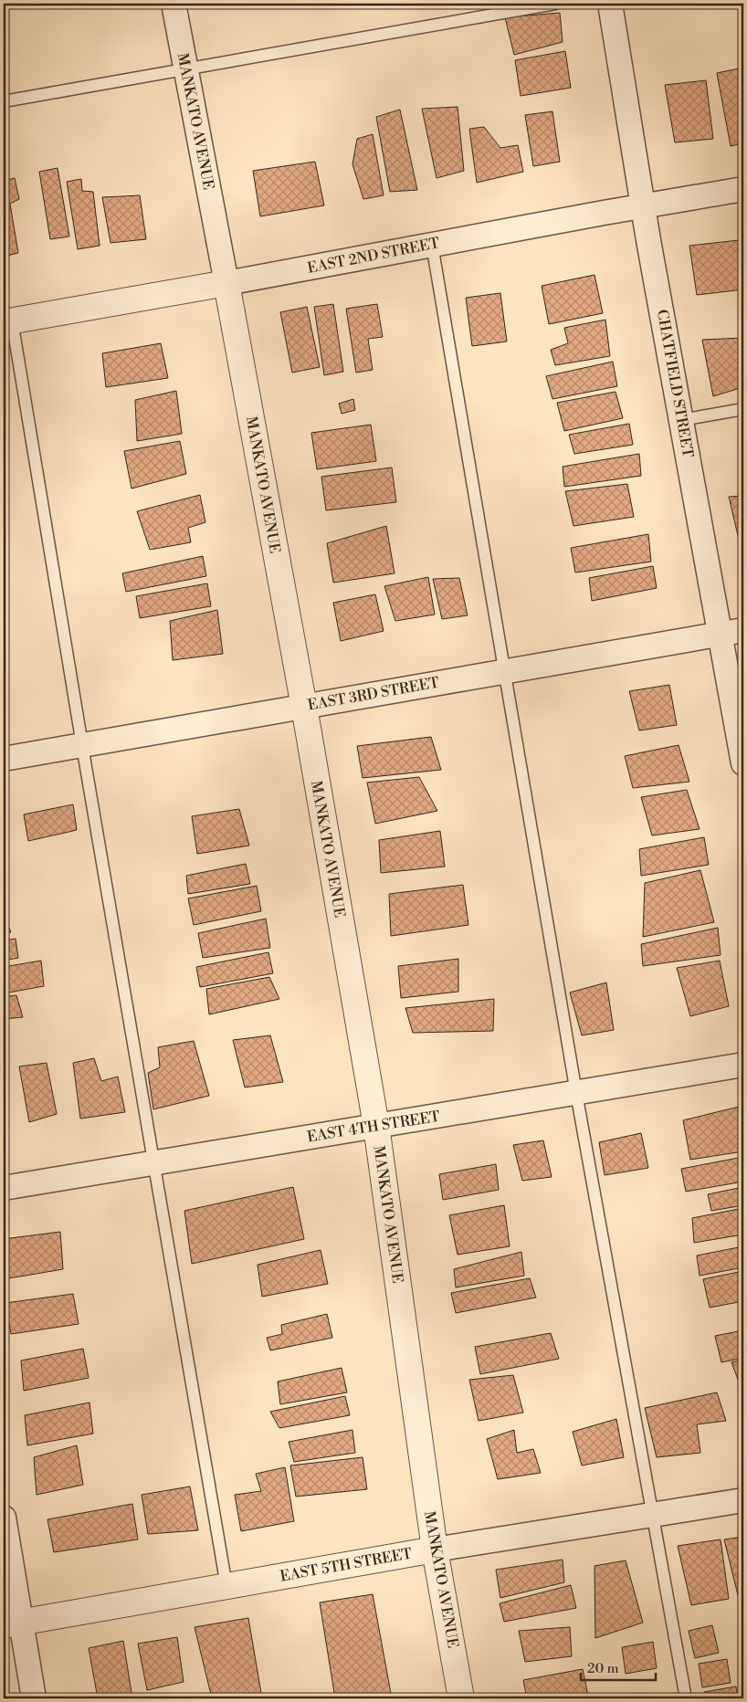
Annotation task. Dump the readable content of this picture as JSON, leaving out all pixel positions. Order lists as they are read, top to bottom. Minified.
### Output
{"streets":{"street":["MANKATO AVENUE","EAST 2ND STREET","CHATFIELD STREET","EAST 3RD STREET","EAST 4TH STREET","EAST 5TH STREET"]},"crossings":[["MANKATO AVENUE","EAST 2ND STREET"],["MANKATO AVENUE","EAST 3RD STREET"],["MANKATO AVENUE","EAST 4TH STREET"],["MANKATO AVENUE","EAST 5TH STREET"],["EAST 2ND STREET","CHATFIELD STREET"],["CHATFIELD STREET","EAST 3RD STREET"]],"scale_bar":"20 m"}
